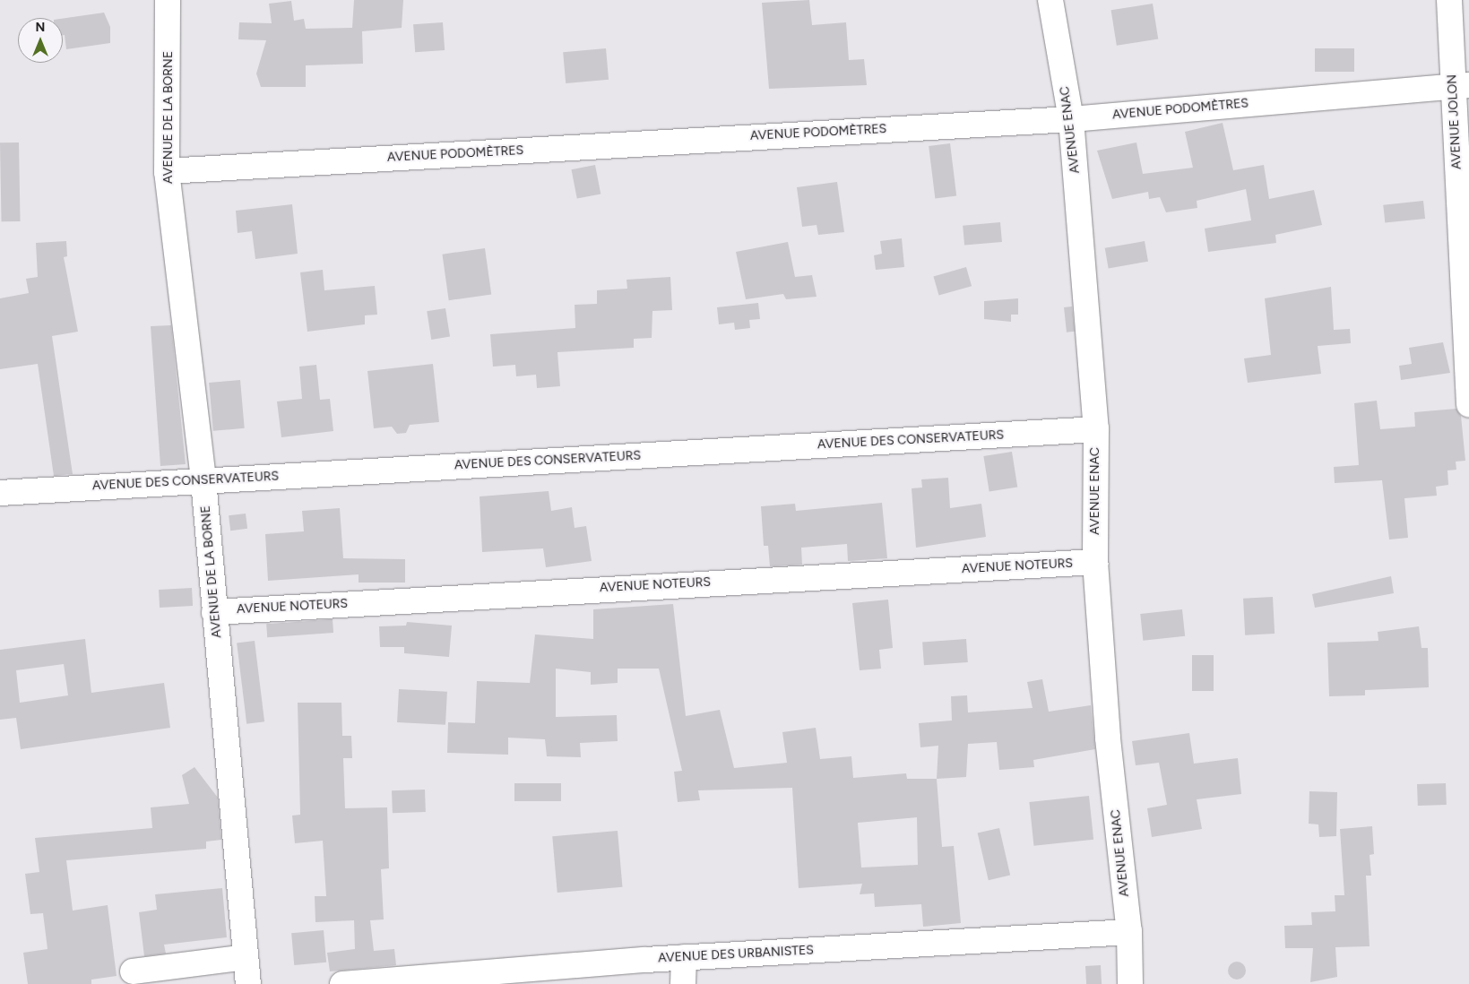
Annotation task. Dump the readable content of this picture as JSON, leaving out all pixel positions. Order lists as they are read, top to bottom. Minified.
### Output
{"streets":{"street":["AVENUE PODOMÈTRES","AVENUE DE LA BORNE","AVENUE JOLON","AVENUE ENAC","AVENUE DES CONSERVATEURS","AVENUE NOTEURS","AVENUE DES URBANISTES"]},"crossings":[["AVENUE PODOMÈTRES","AVENUE DE LA BORNE"],["AVENUE PODOMÈTRES","AVENUE JOLON"],["AVENUE PODOMÈTRES","AVENUE ENAC"],["AVENUE DE LA BORNE","AVENUE DES CONSERVATEURS"],["AVENUE DE LA BORNE","AVENUE NOTEURS"],["AVENUE ENAC","AVENUE DES CONSERVATEURS"],["AVENUE ENAC","AVENUE NOTEURS"],["AVENUE ENAC","AVENUE DES URBANISTES"]],"north":"top"}
